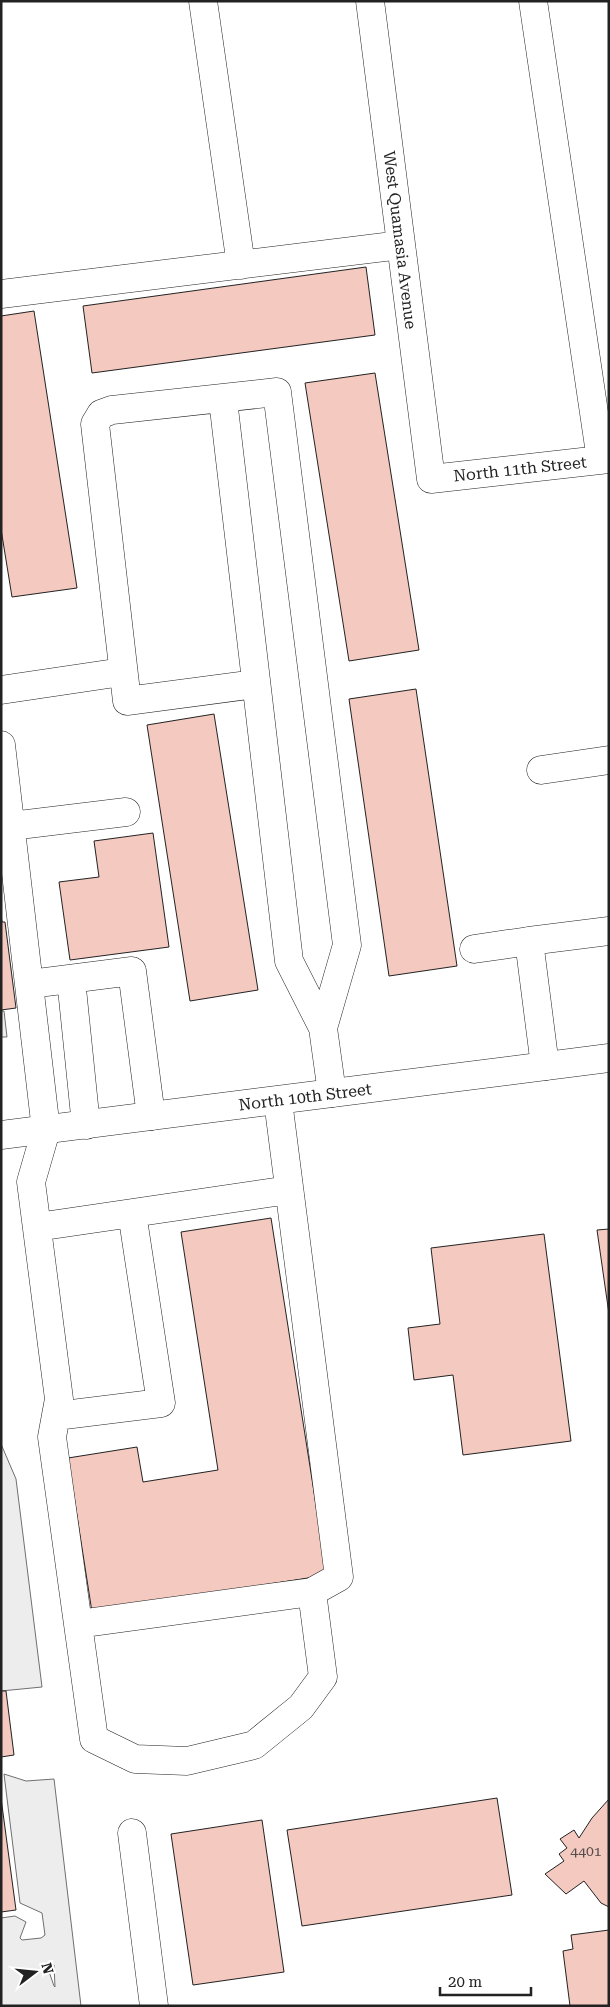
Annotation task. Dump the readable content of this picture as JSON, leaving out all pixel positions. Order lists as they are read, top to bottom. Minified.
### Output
{"streets":{"street":["West Quamasia Avenue","North 11th Street","North 10th Street"]},"crossings":[["West Quamasia Avenue","North 11th Street"]],"house_numbers":["4401"],"scale_bar":"20 m","north":"right"}
